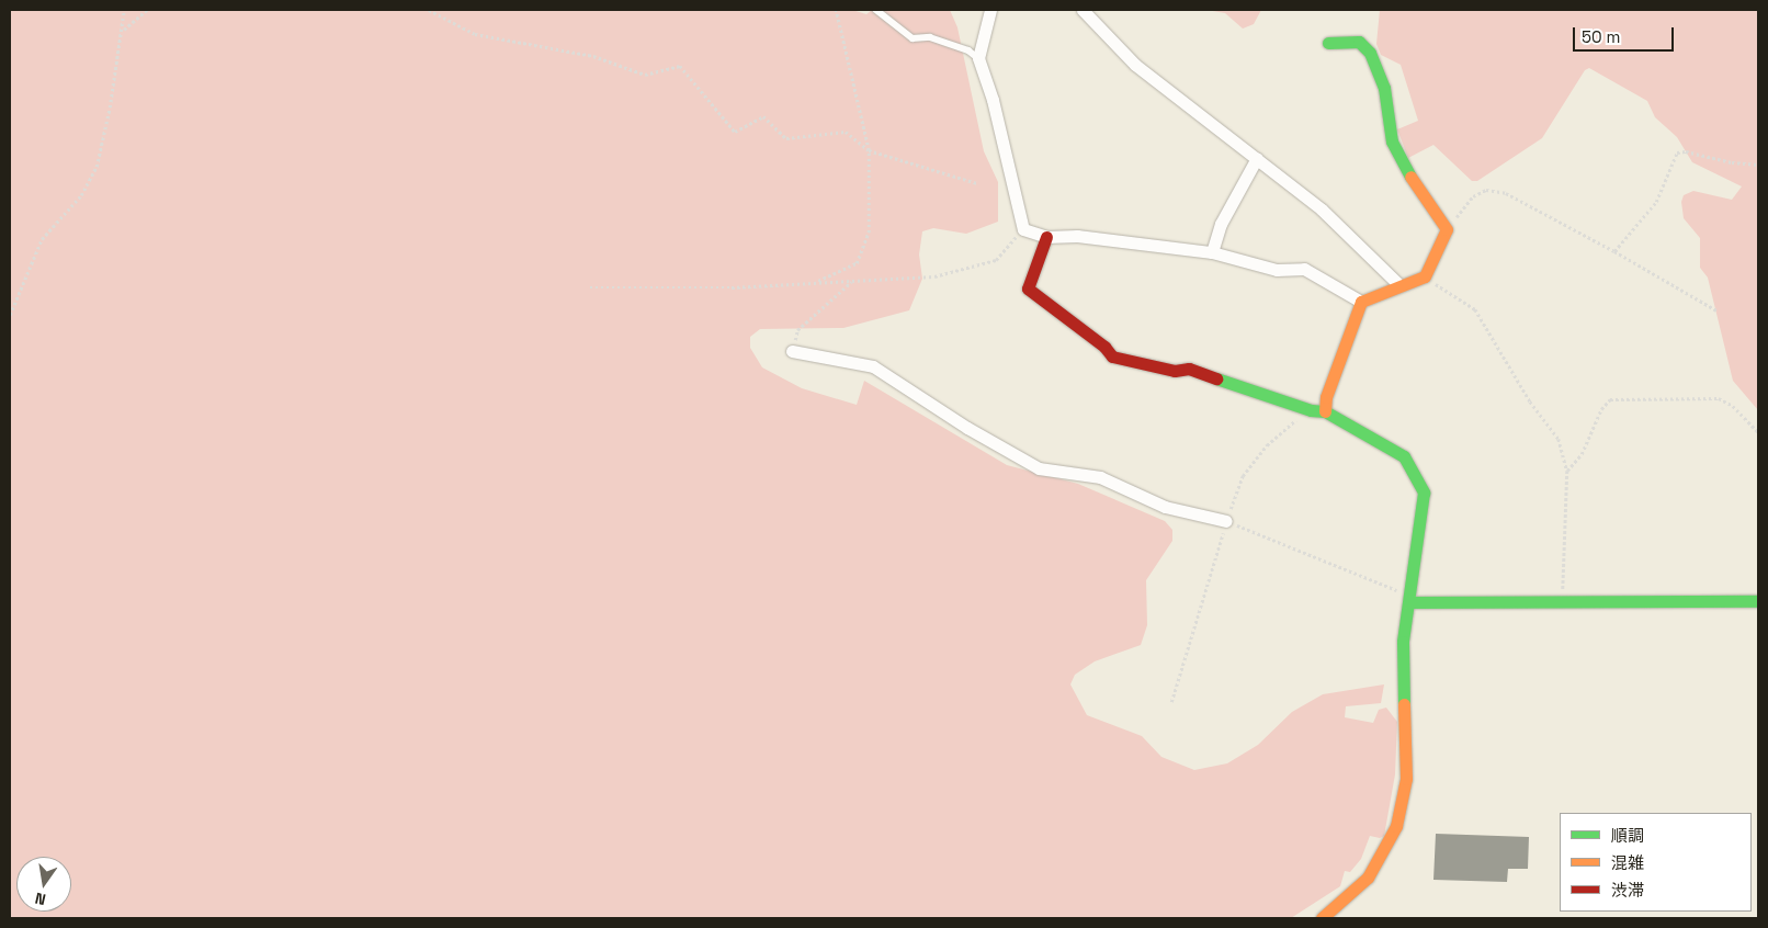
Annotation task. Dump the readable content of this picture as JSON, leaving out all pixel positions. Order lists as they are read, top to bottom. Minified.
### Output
{"legend":["順調","混雑","渋滞"],"scale_bar":"50 m","north":"bottom"}
